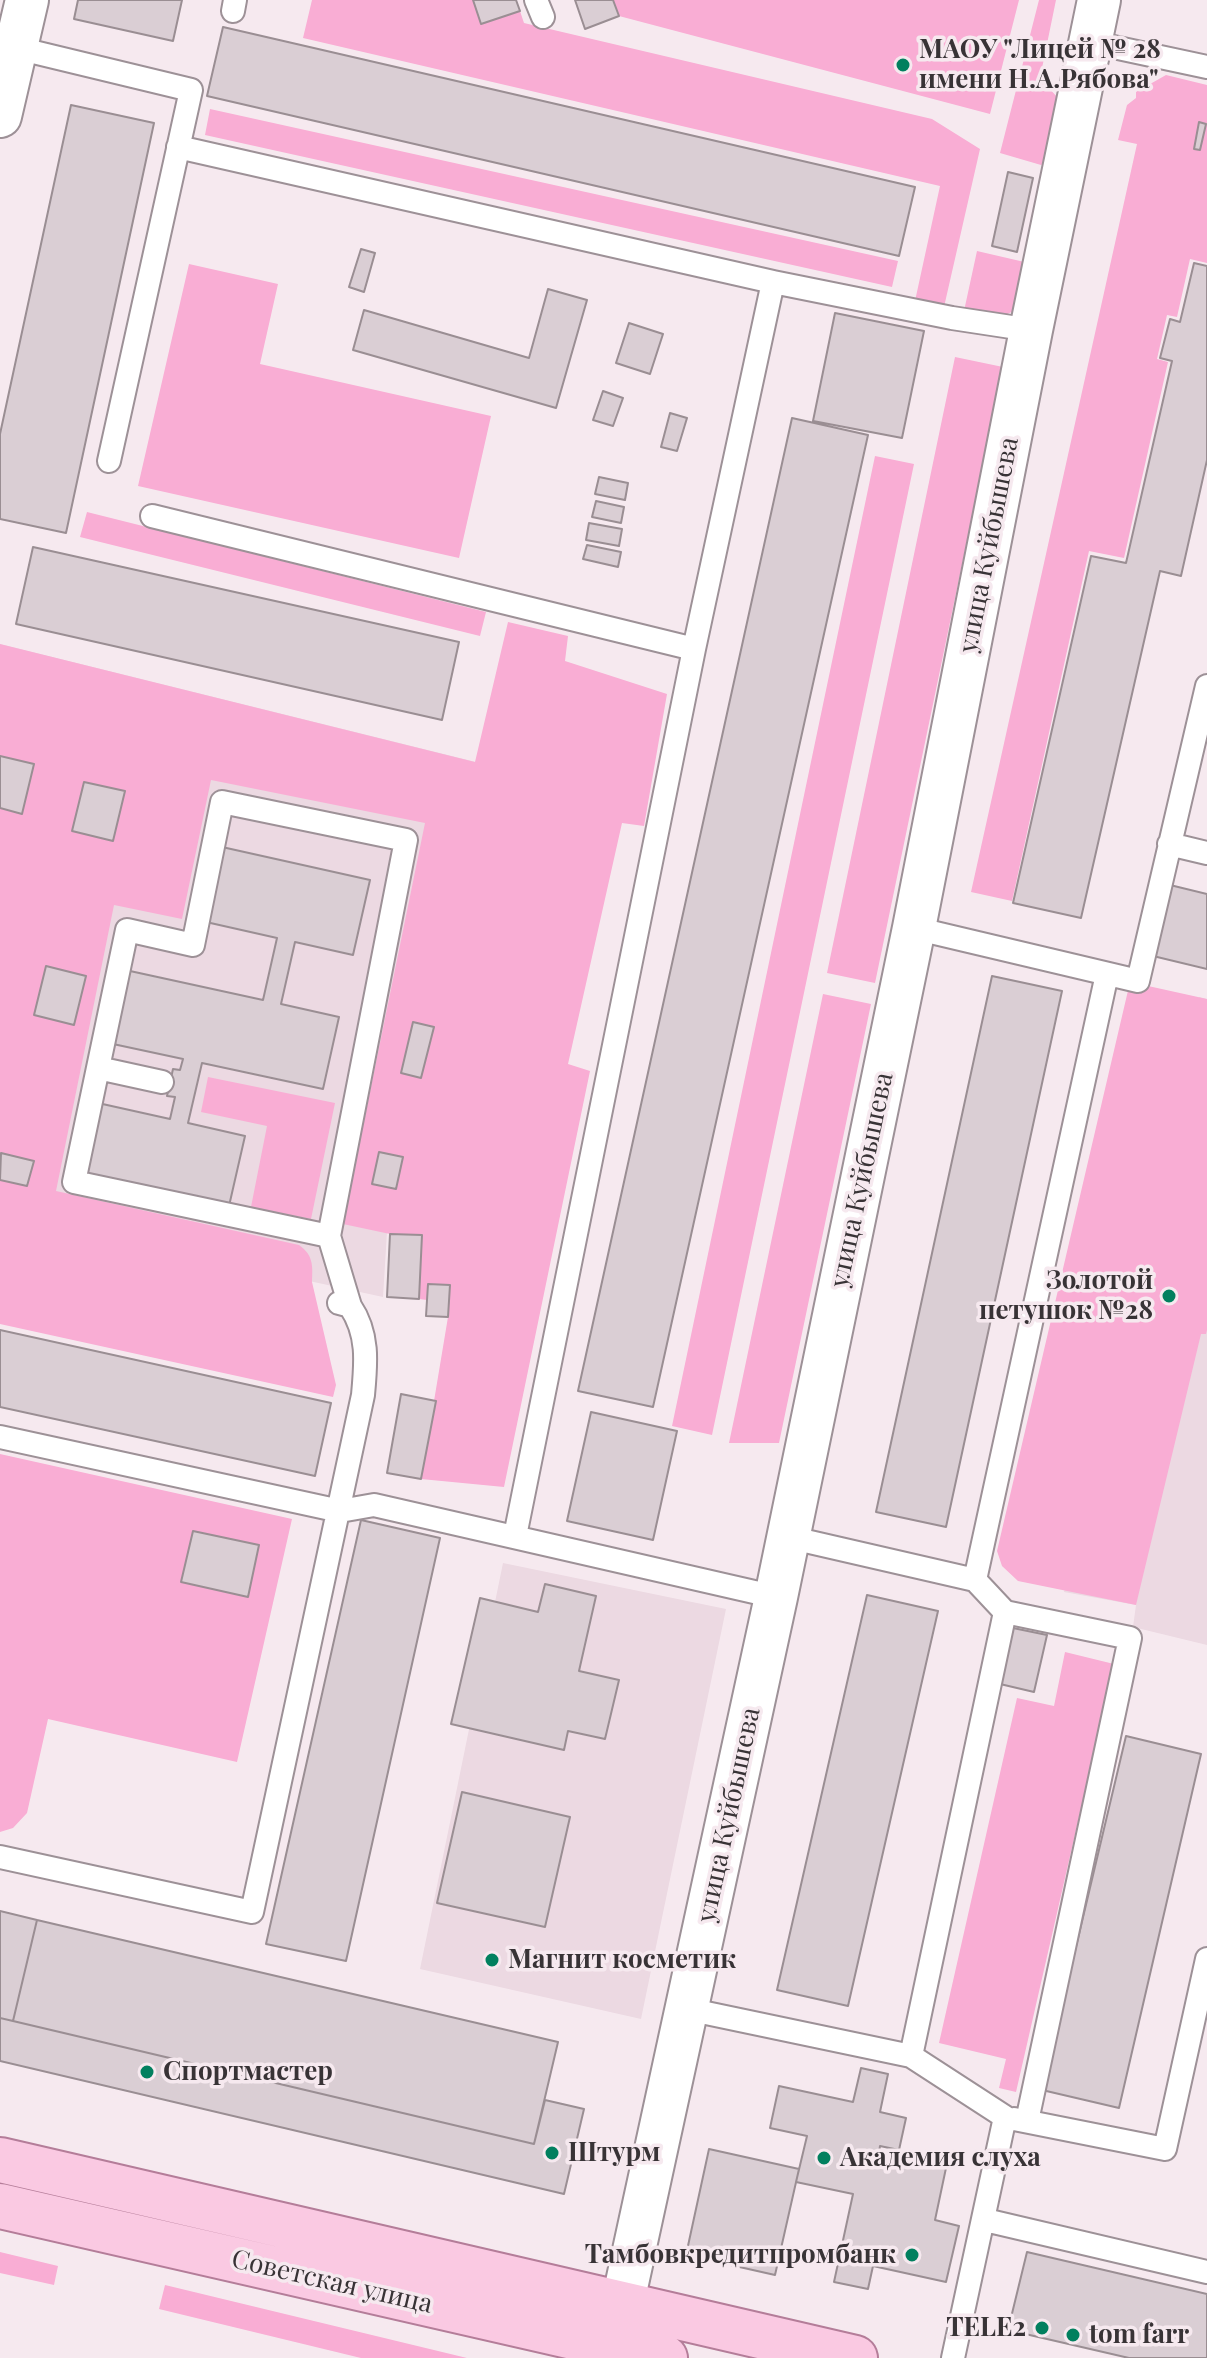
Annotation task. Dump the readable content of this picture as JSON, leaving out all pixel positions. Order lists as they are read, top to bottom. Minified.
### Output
{"streets":{"main road":["Советская улица"],"street":["улица Куйбышева"]},"crossings":[["улица Куйбышева","Советская улица"]],"places":["МАОУ \"Лицей № 28 имени Н.А.Рябова\"","Золотой петушок №28","Магнит косметик","Спортмастер","Штурм","Академия слуха","Тамбовкредитпромбанк","TELE2","tom farr"]}
